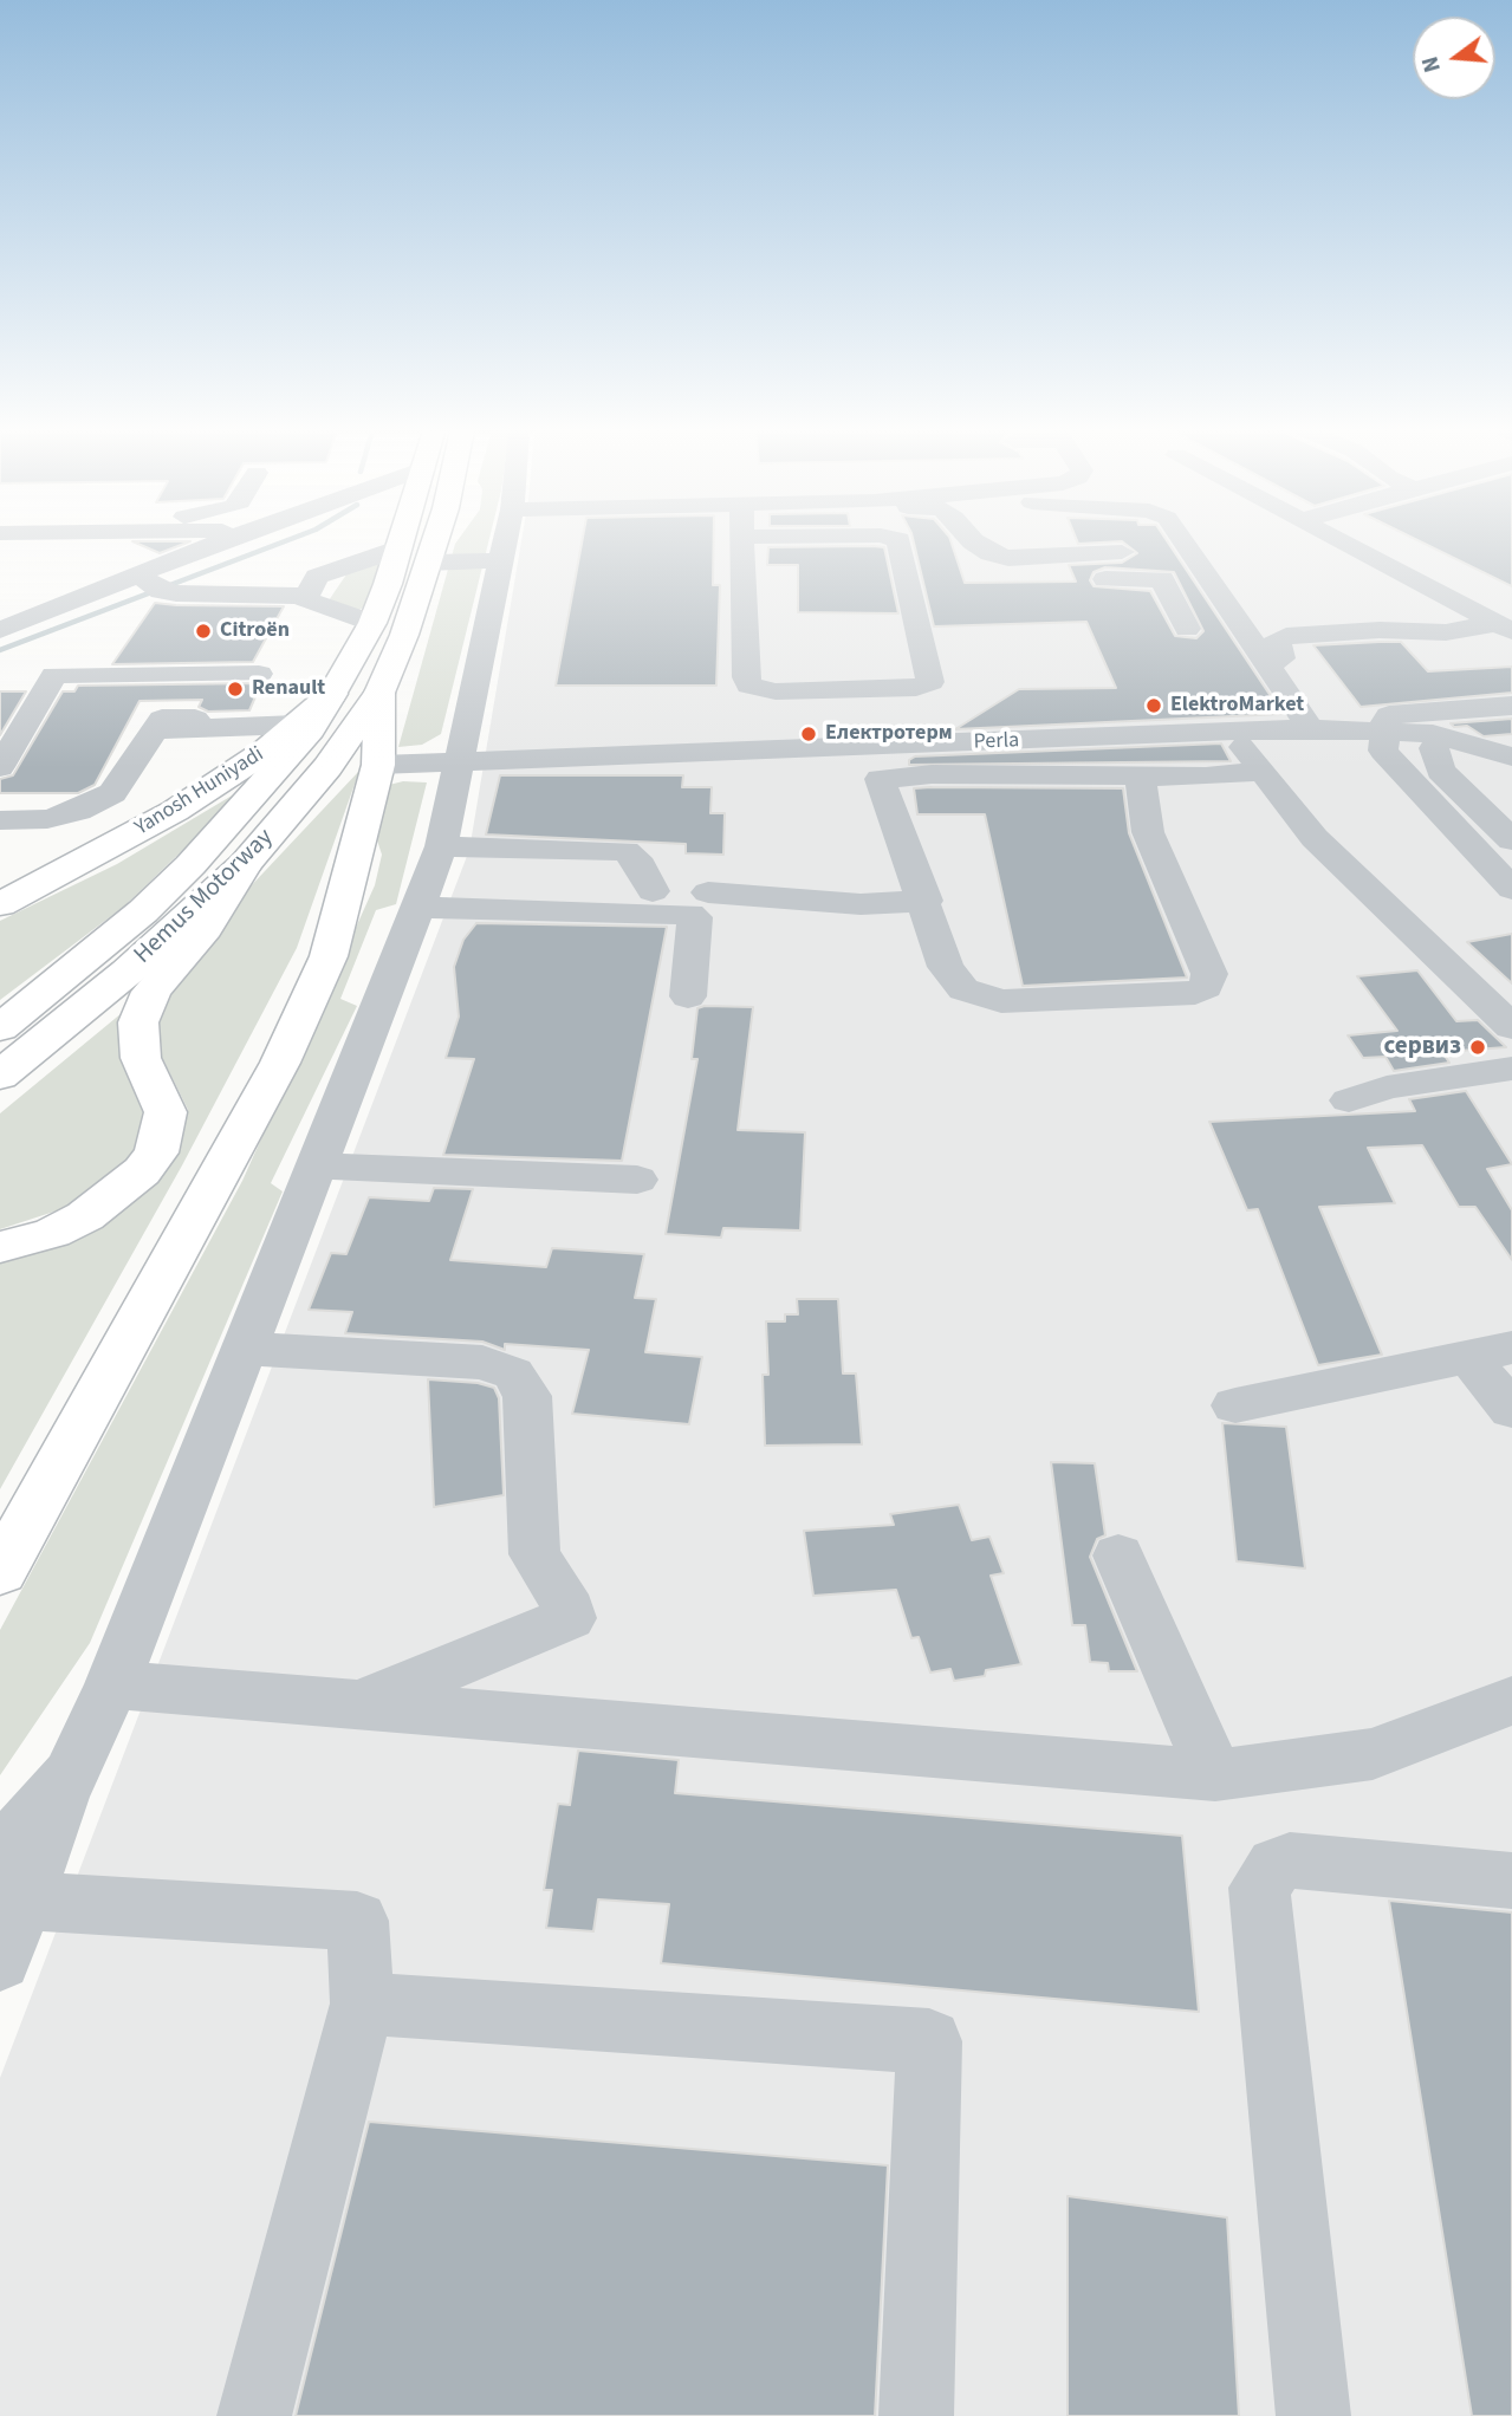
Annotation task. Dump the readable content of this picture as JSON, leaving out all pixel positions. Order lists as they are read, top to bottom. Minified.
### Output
{"streets":{"main road":["Yanosh Huniyadi","Hemus Motorway"],"street":["Perla"]},"crossings":[["Yanosh Huniyadi","Hemus Motorway"]],"places":["Citroën","Renault","ElektroMarket","Електротерм","сервиз"],"north":"left"}
